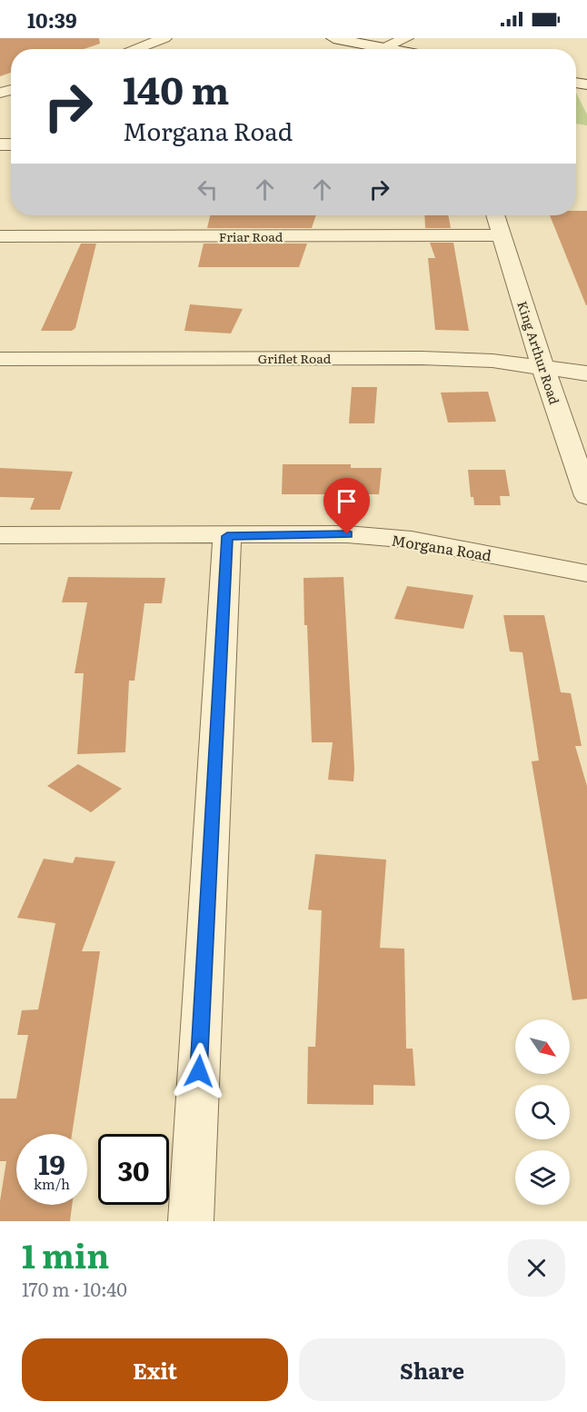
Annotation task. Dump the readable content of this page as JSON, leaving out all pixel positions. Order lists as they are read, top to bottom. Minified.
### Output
{"streets":{"street":["Friar Road","King Arthur Road","Griflet Road","Morgana Road"]},"crossings":[["Friar Road","King Arthur Road"],["King Arthur Road","Griflet Road"]],"north":"bottom right","page":{"status":"10:39","turn":["140 m","Morgana Road"],"speed":"19 km/h","limit":"30","heading":["1 min","170 m · 10:40"],"buttons":["Exit","Share"]}}
